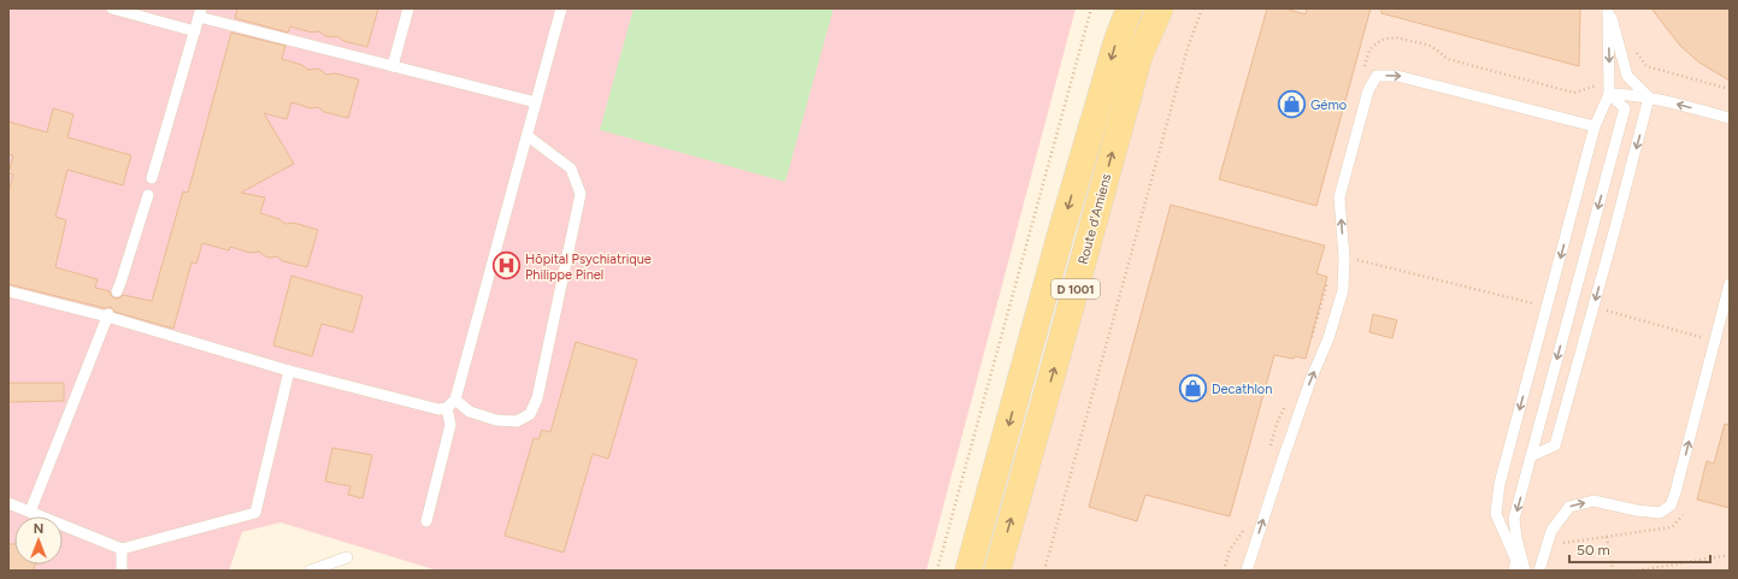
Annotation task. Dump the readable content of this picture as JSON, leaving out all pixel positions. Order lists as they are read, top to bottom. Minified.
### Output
{"streets":{"main road":["Route d'Amiens","D 1001"]},"places":{"shop":["Gémo","Decathlon"],"hospital":["Hôpital Psychiatrique Philippe Pinel"]},"scale_bar":"50 m","north":"top"}
